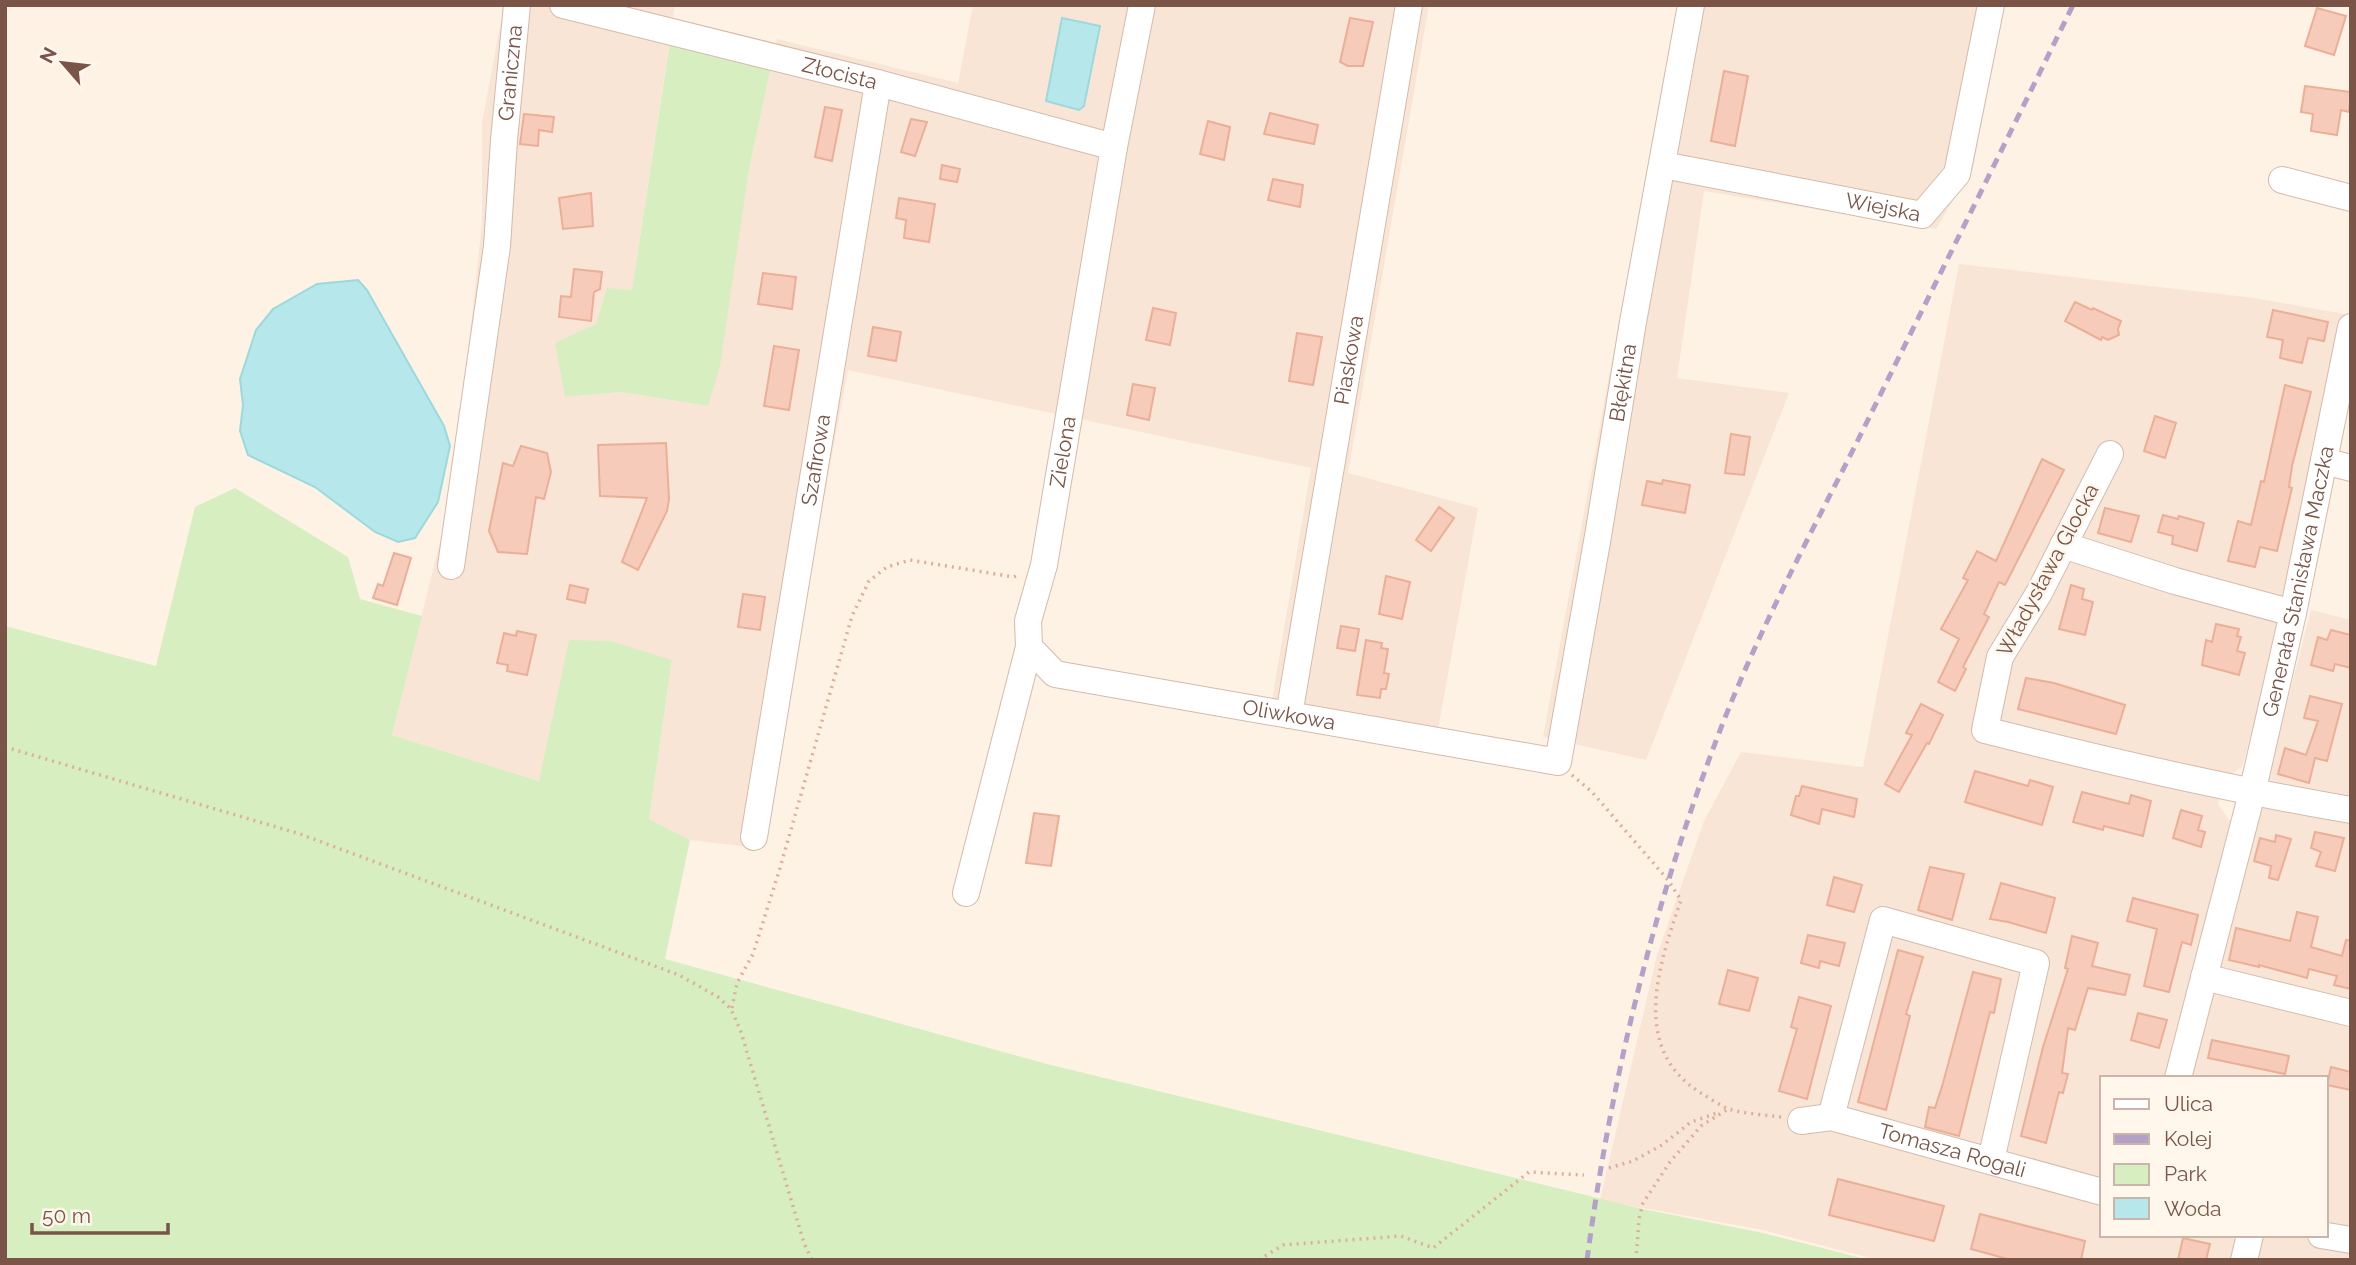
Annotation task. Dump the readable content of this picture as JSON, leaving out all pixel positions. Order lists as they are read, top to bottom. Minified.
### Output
{"streets":{"street":["Graniczna","Złocista","Wiejska","Piaskowa","Błękitna","Zielona","Szafirowa","Władysława Glocka","Generała Stanisława Maczka","Oliwkowa","Tomasza Rogali"]},"crossings":[["Złocista","Zielona"],["Złocista","Szafirowa"],["Wiejska","Błękitna"],["Piaskowa","Oliwkowa"],["Błękitna","Oliwkowa"],["Zielona","Oliwkowa"],["Władysława Glocka","Generała Stanisława Maczka"]],"legend":["Ulica","Kolej","Park","Woda"],"scale_bar":"50 m","north":"top left"}
